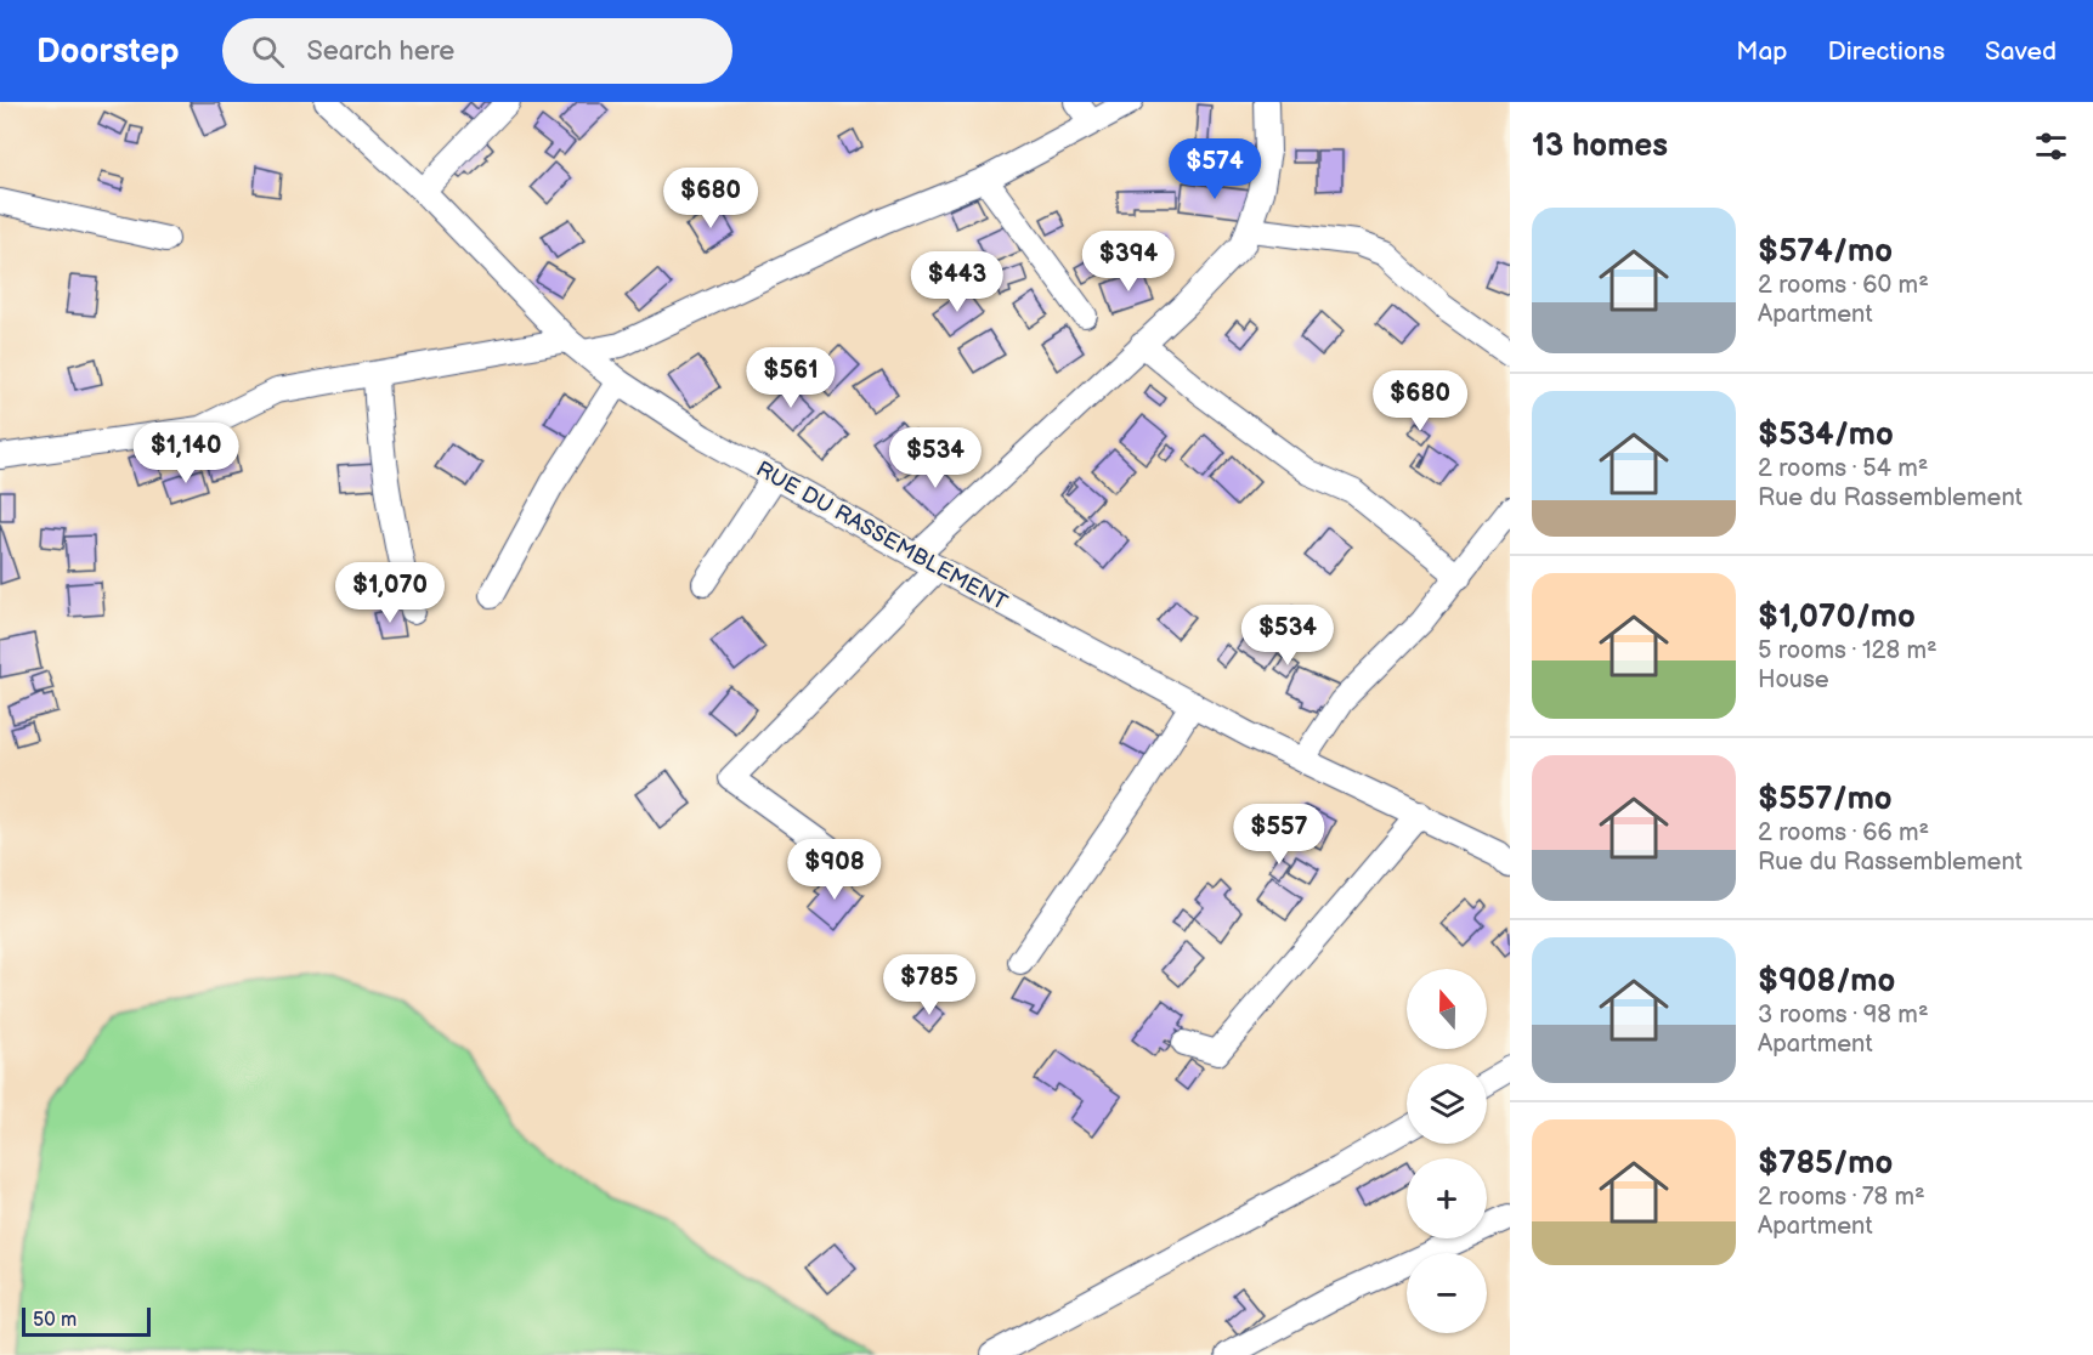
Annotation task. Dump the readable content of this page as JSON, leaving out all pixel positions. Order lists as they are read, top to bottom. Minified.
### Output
{"streets":{"street":["RUE DU RASSEMBLEMENT"]},"scale_bar":"50 m","north":"top","page":{"header":"Doorstep","search":"Search here","nav":["Map","Directions","Saved"],"heading":"13 homes","price":["$574","$680","$394","$443","$561","$680","$1,140","$534","$1,070","$534","$557","$908","$785"],"list":[{"name":"$574/mo","note":"2 rooms · 60 m² · Apartment"},{"name":"$534/mo","note":"2 rooms · 54 m² · Rue du Rassemblement"},{"name":"$1,070/mo","note":"5 rooms · 128 m² · House"},{"name":"$557/mo","note":"2 rooms · 66 m² · Rue du Rassemblement"},{"name":"$908/mo","note":"3 rooms · 98 m² · Apartment"},{"name":"$785/mo","note":"2 rooms · 78 m² · Apartment"}],"map_buttons":["+","−"],"scale":"50 m"}}
